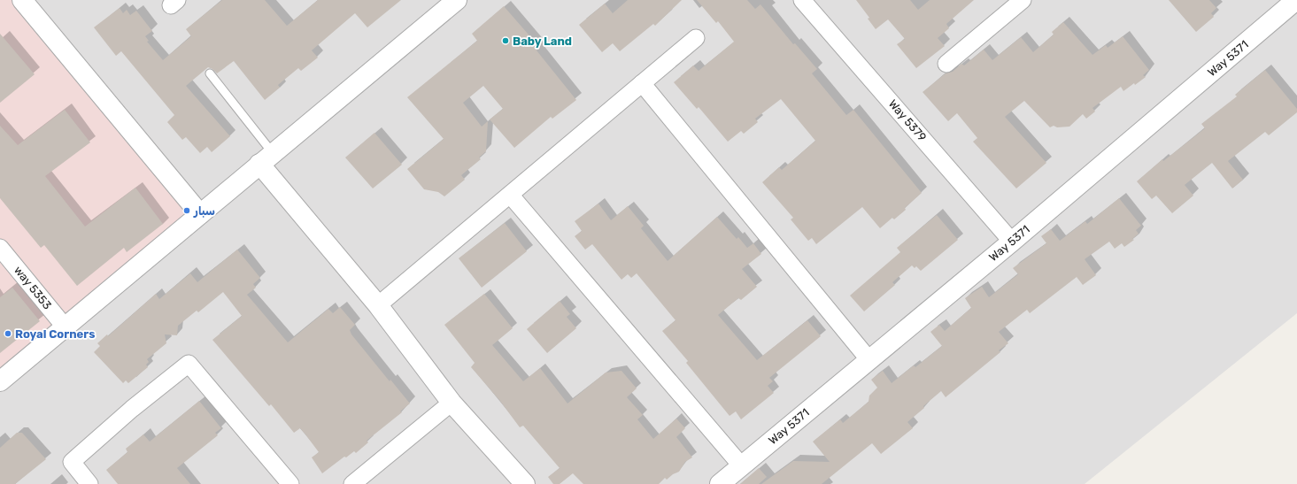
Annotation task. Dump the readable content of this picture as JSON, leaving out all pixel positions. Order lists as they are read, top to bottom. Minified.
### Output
{"streets":{"street":["Way 5371","Way 5379","way 5353"]},"crossings":[["Way 5371","Way 5379"]],"places":["Baby Land","سبار","Royal Corners"]}
